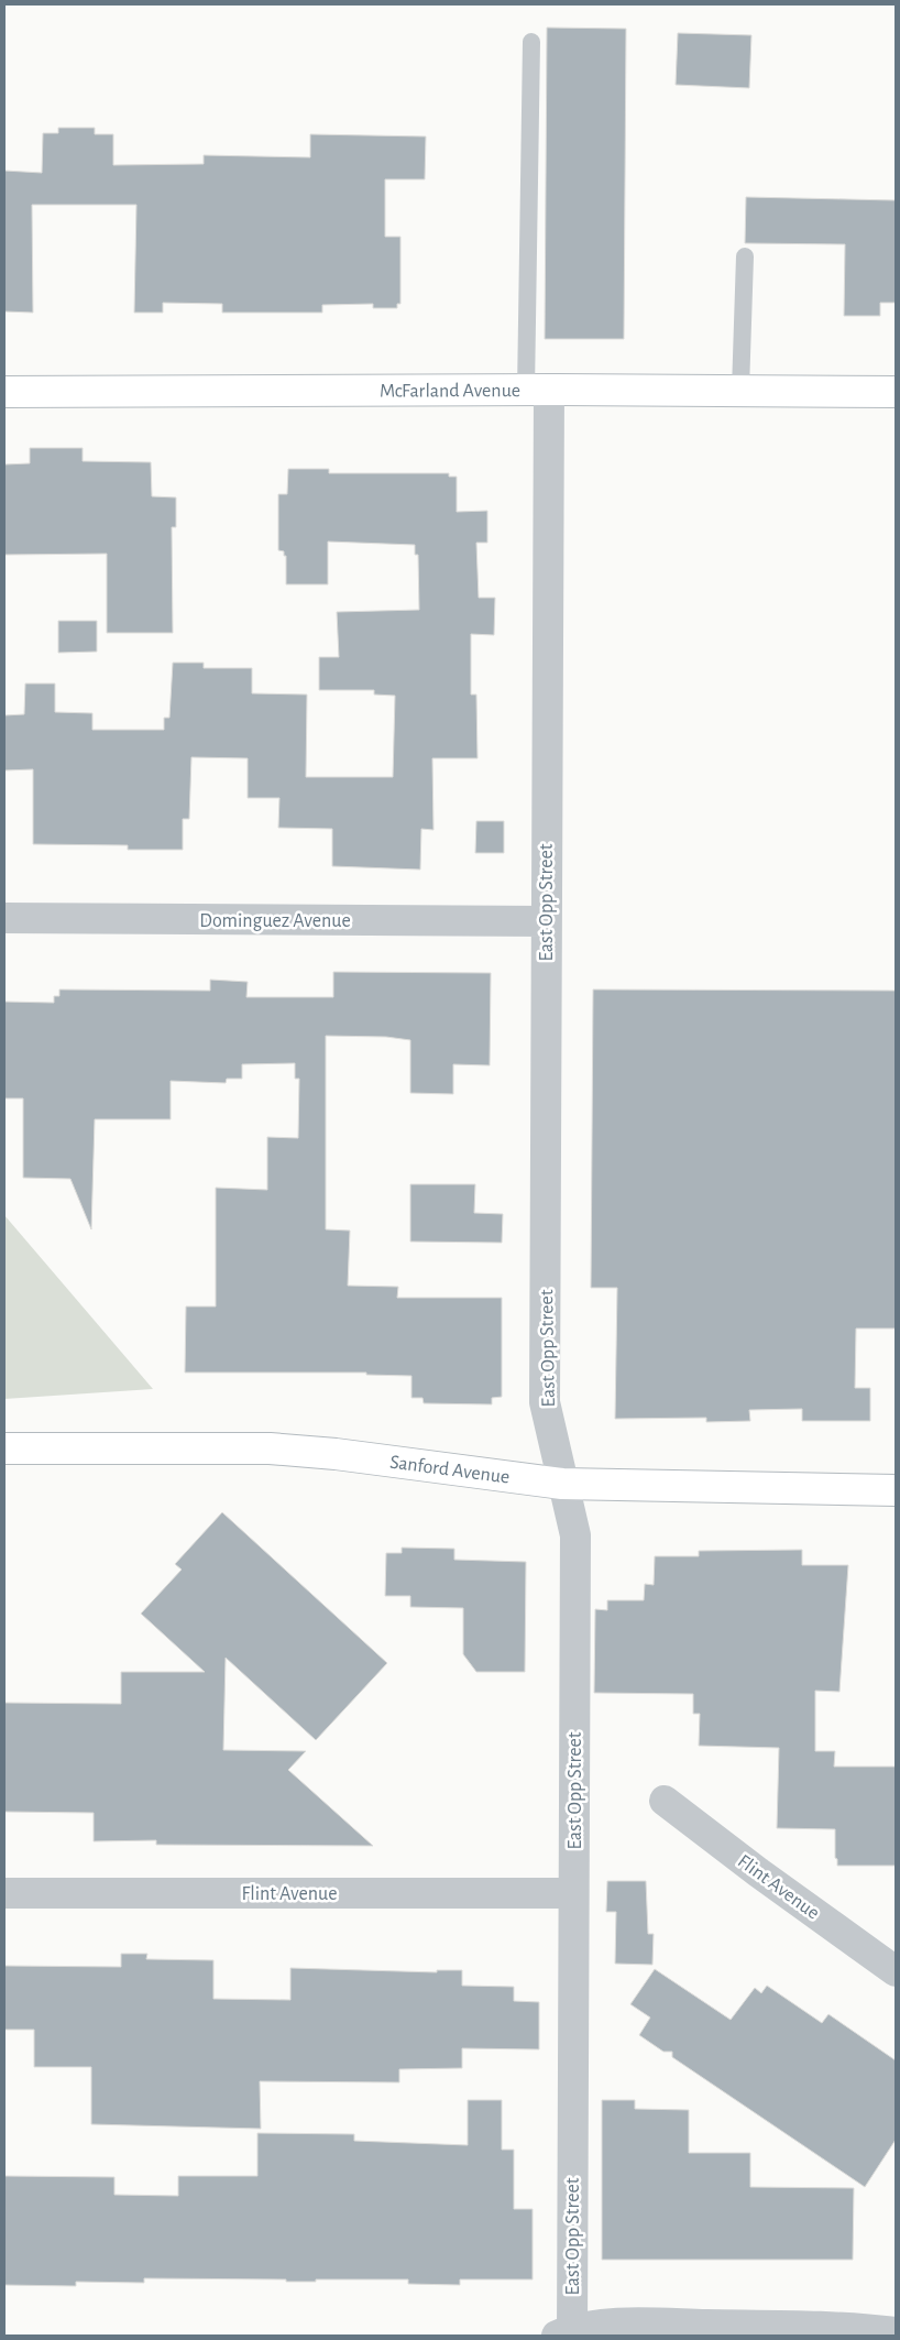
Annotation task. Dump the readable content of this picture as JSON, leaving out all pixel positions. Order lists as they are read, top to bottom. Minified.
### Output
{"streets":{"street":["McFarland Avenue","East Opp Street","Dominguez Avenue","Sanford Avenue","Flint Avenue"]},"crossings":[["McFarland Avenue","East Opp Street"],["East Opp Street","Dominguez Avenue"],["East Opp Street","Sanford Avenue"],["East Opp Street","Flint Avenue"]]}
